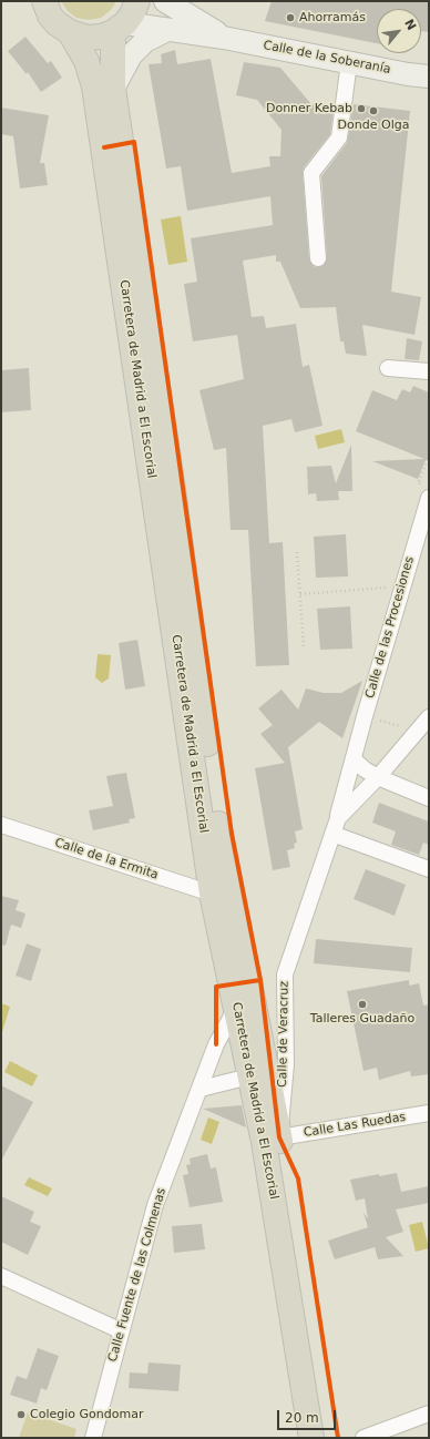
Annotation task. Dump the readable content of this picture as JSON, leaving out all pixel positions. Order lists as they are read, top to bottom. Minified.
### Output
{"streets":{"highway":["Carretera de Madrid a El Escorial"],"main road":["Calle de la Soberanía"],"street":["Calle de las Procesiones","Calle de la Ermita","Calle de Veracruz","Calle Las Ruedas","Calle Fuente de las Colmenas"]},"crossings":[["Calle de la Soberanía","Carretera de Madrid a El Escorial"],["Carretera de Madrid a El Escorial","Calle de la Ermita"],["Carretera de Madrid a El Escorial","Calle de Veracruz"],["Carretera de Madrid a El Escorial","Calle Las Ruedas"],["Carretera de Madrid a El Escorial","Calle Fuente de las Colmenas"],["Calle de las Procesiones","Calle de Veracruz"],["Calle de Veracruz","Calle Las Ruedas"]],"places":["Ahorramás","Donner Kebab","Donde Olga","Talleres Guadaño","Colegio Gondomar"],"scale_bar":"20 m","north":"top right"}
